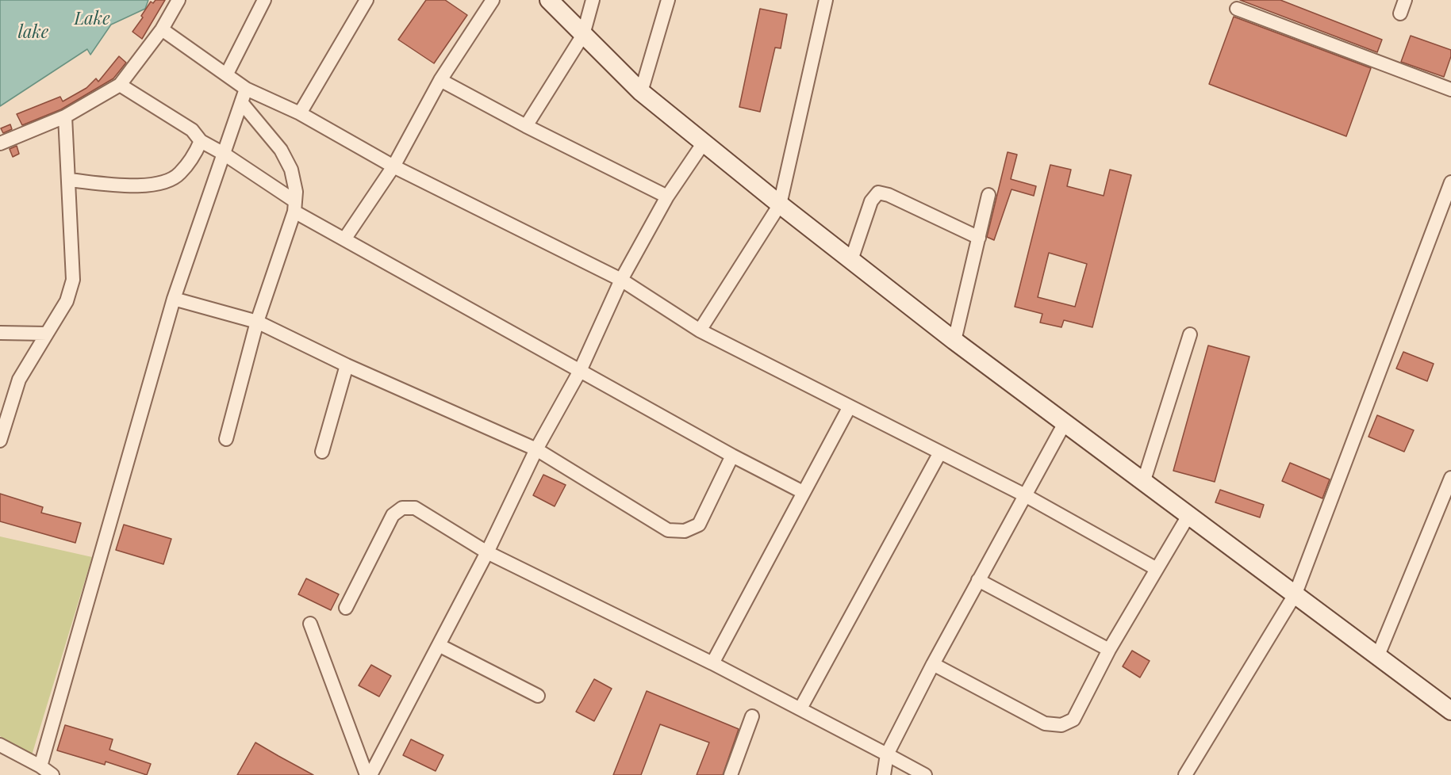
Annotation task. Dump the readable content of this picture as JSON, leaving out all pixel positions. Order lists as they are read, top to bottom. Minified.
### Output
{"water":["Lake","lake"]}
